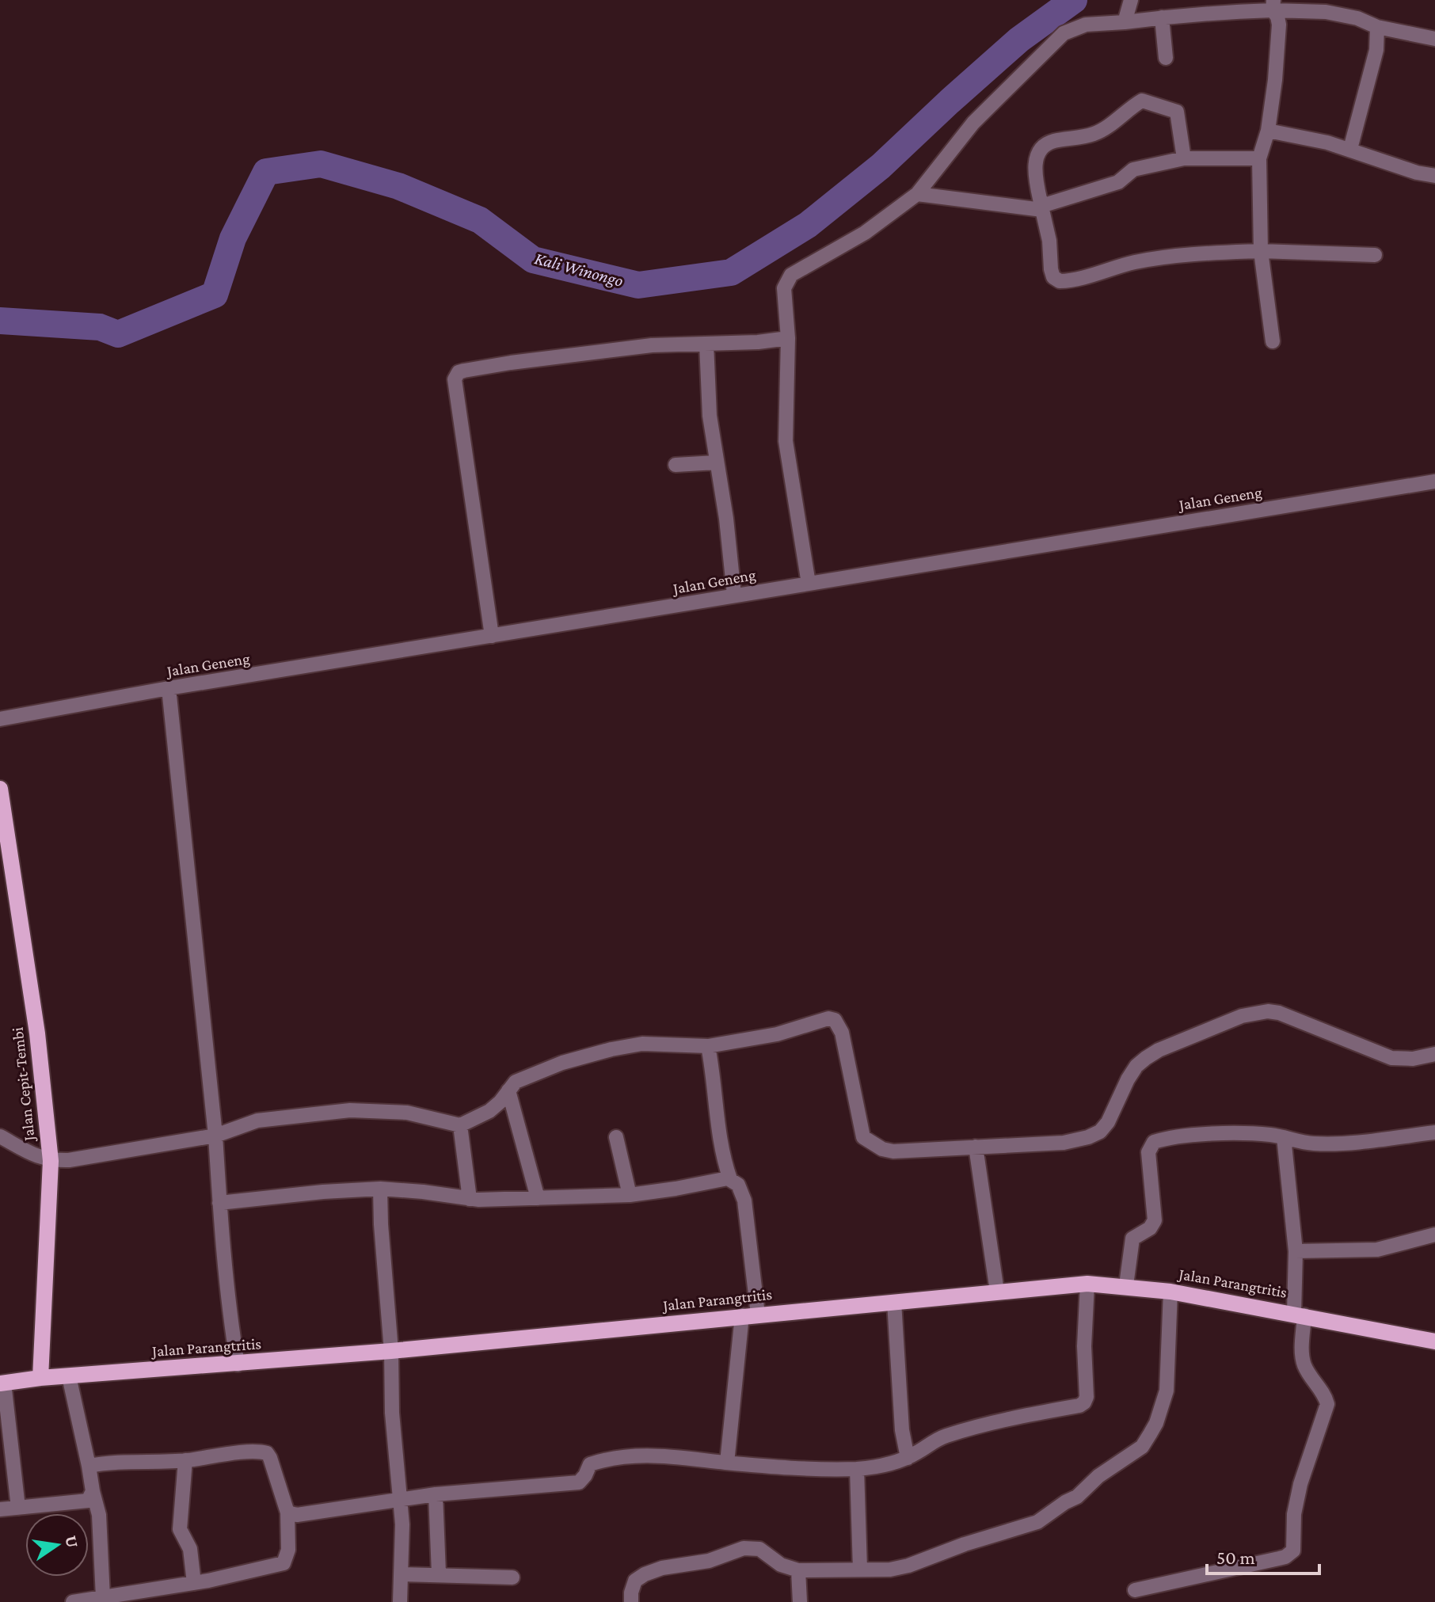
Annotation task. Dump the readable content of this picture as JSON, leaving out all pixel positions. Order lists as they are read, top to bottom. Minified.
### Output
{"streets":{"main road":["Jalan Cepit-Tembi","Jalan Parangtritis"],"street":["Jalan Geneng"]},"crossings":[["Jalan Cepit-Tembi","Jalan Parangtritis"]],"water":["Kali Winongo"],"scale_bar":"50 m","north":"right"}
